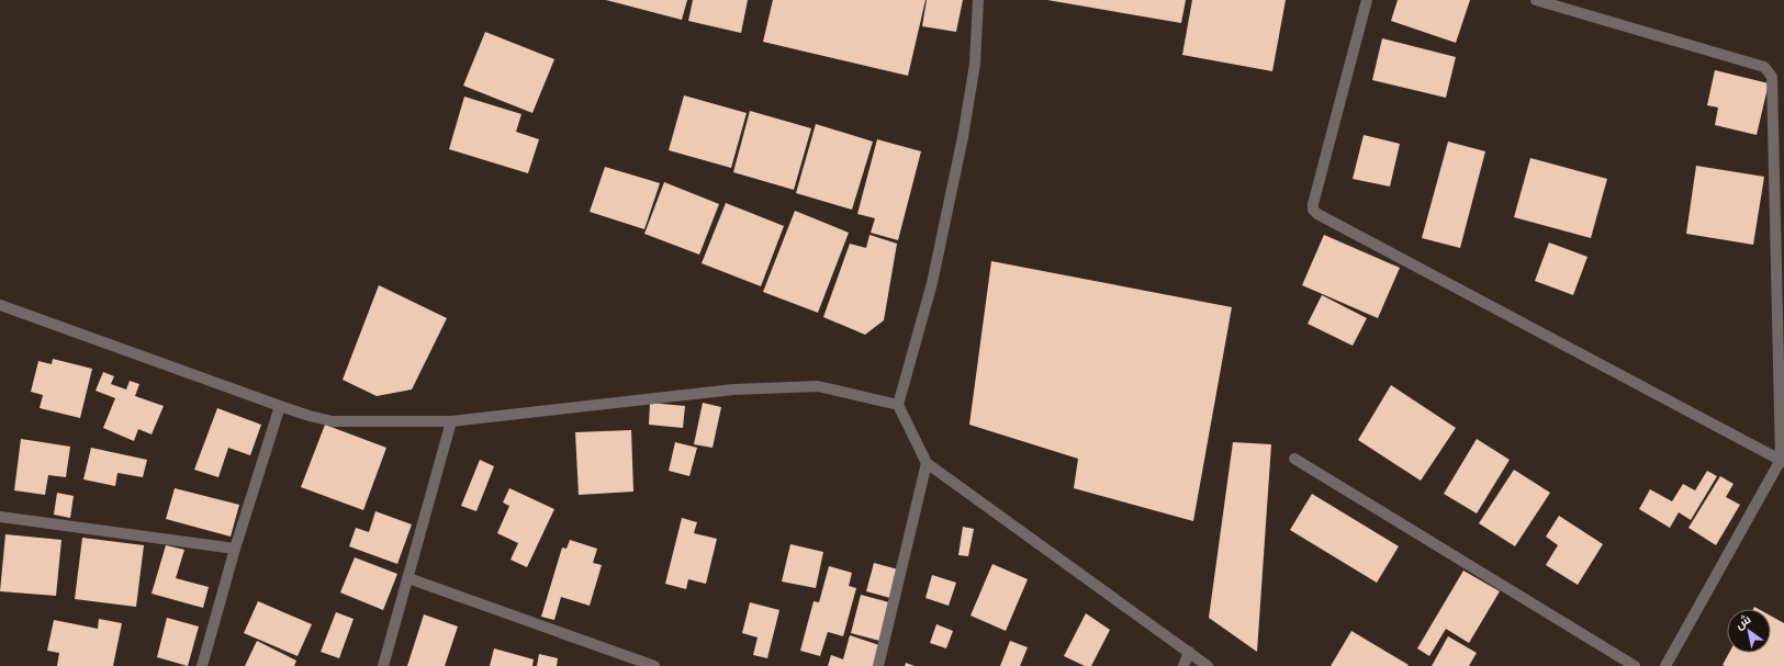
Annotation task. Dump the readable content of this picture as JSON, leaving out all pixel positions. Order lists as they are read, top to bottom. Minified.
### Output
{"north":"top left"}
